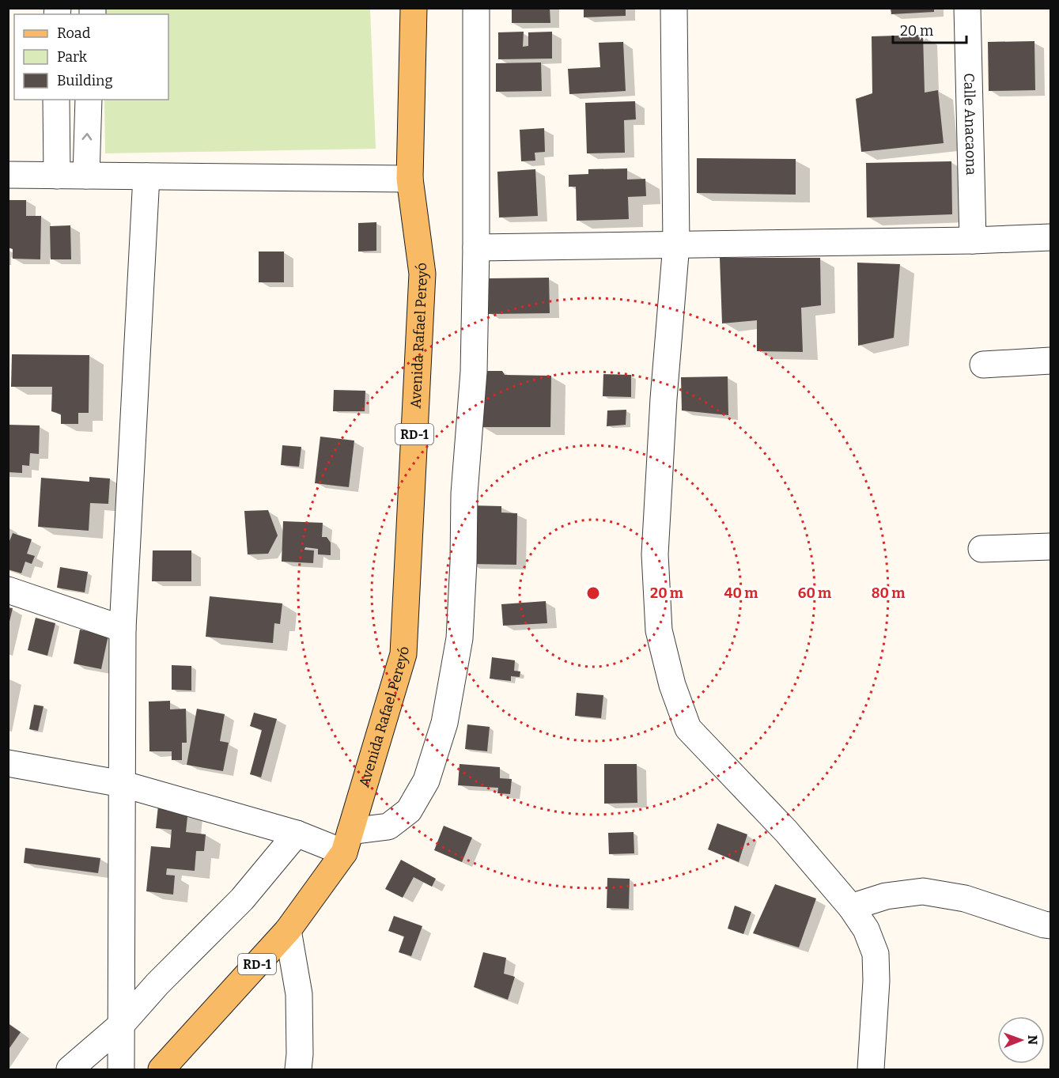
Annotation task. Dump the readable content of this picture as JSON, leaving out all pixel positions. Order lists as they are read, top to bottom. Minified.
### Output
{"streets":{"main road":["Avenida Rafael Pereyó","RD-1"],"street":["Calle Anacaona"]},"crossings":[["Avenida Rafael Pereyó","RD-1"]],"legend":["Road","Park","Building"],"scale_bar":"20 m","north":"right","rings":["20 m","40 m","60 m","80 m"]}
